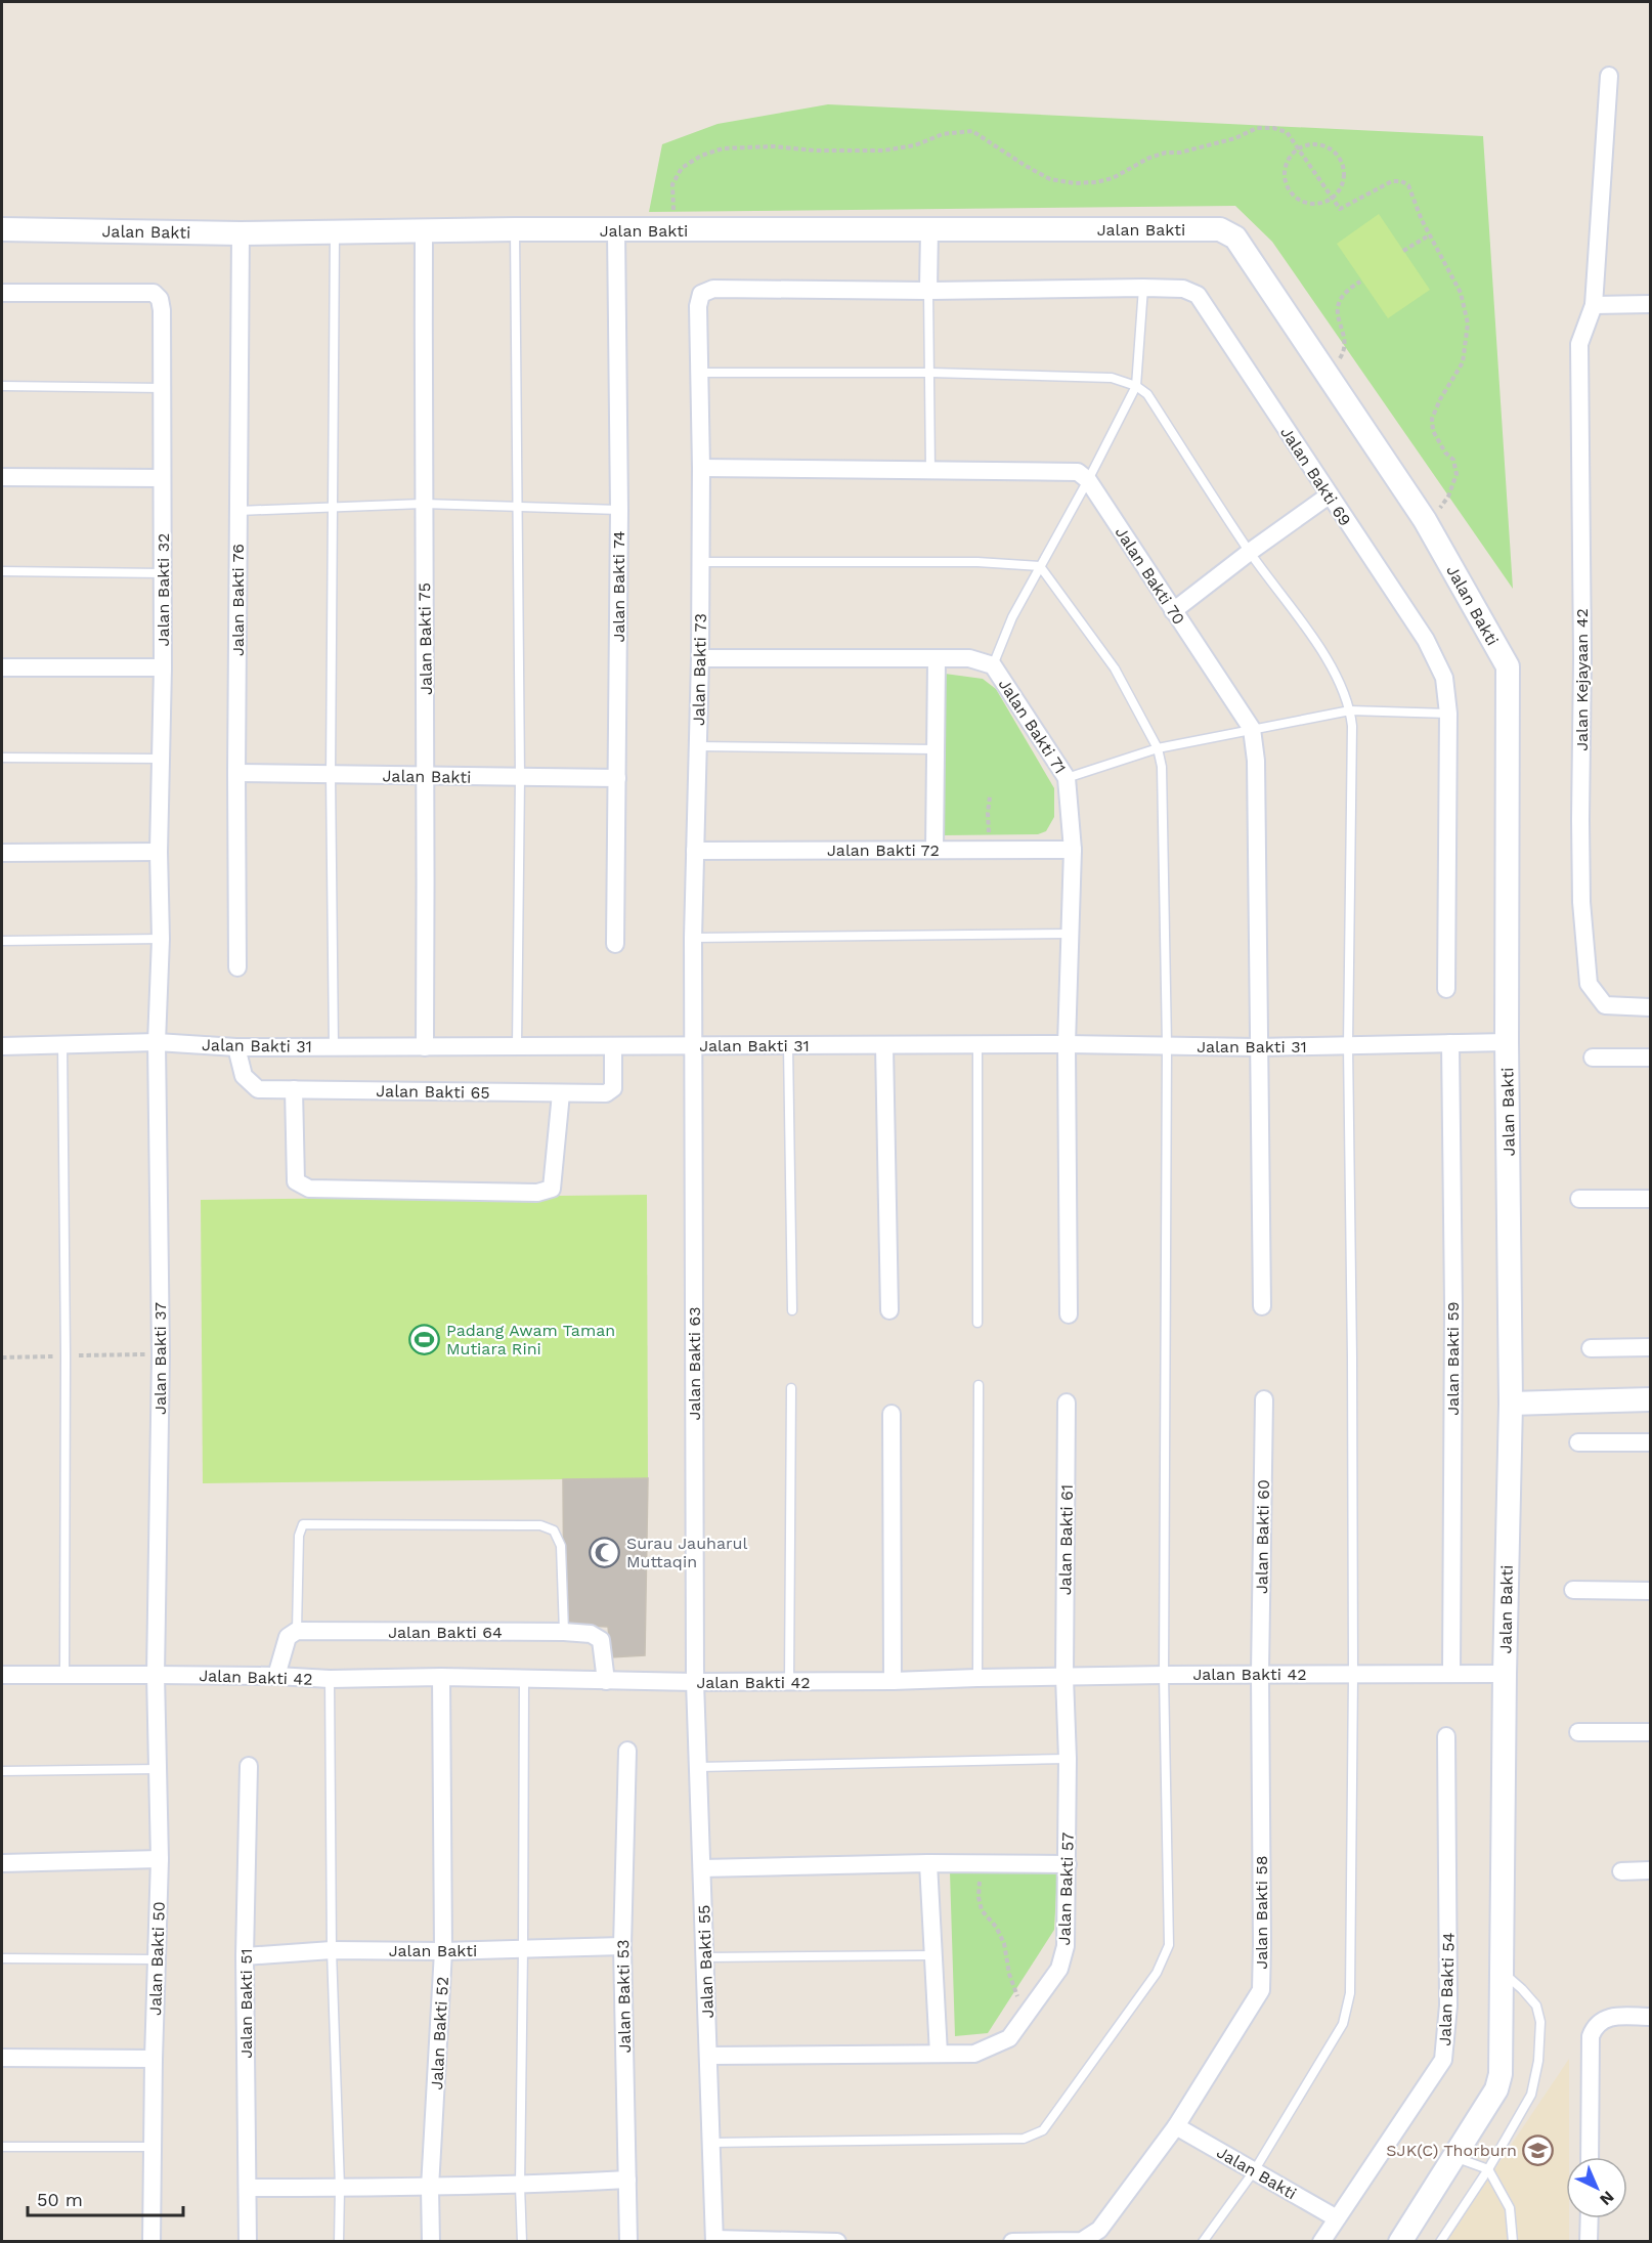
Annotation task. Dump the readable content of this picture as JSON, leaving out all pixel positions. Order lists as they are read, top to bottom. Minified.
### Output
{"streets":{"street":["Jalan Bakti","Jalan Bakti 69","Jalan Bakti 70","Jalan Bakti 74","Jalan Bakti 32","Jalan Bakti 76","Jalan Bakti 75","Jalan Bakti 73","Jalan Kejayaan 42","Jalan Bakti 71","Jalan Bakti 72","Jalan Bakti 31","Jalan Bakti 65","Jalan Bakti 37","Jalan Bakti 59","Jalan Bakti 63","Jalan Bakti 60","Jalan Bakti 61","Jalan Bakti 64","Jalan Bakti 42","Jalan Bakti 57","Jalan Bakti 58","Jalan Bakti 50","Jalan Bakti 55","Jalan Bakti 54","Jalan Bakti 53","Jalan Bakti 51","Jalan Bakti 52"]},"crossings":[["Jalan Bakti","Jalan Bakti 74"],["Jalan Bakti","Jalan Bakti 76"],["Jalan Bakti","Jalan Bakti 75"],["Jalan Bakti","Jalan Bakti 31"],["Jalan Bakti","Jalan Bakti 42"],["Jalan Bakti","Jalan Bakti 58"],["Jalan Bakti","Jalan Bakti 54"],["Jalan Bakti","Jalan Bakti 53"],["Jalan Bakti","Jalan Bakti 51"],["Jalan Bakti","Jalan Bakti 52"],["Jalan Bakti 69","Jalan Bakti 73"],["Jalan Bakti 70","Jalan Bakti 31"],["Jalan Bakti 32","Jalan Bakti 31"],["Jalan Bakti 32","Jalan Bakti 37"],["Jalan Bakti 75","Jalan Bakti 31"],["Jalan Bakti 73","Jalan Bakti 71"],["Jalan Bakti 73","Jalan Bakti 72"],["Jalan Bakti 73","Jalan Bakti 31"],["Jalan Bakti 73","Jalan Bakti 63"],["Jalan Bakti 71","Jalan Bakti 72"],["Jalan Bakti 71","Jalan Bakti 31"],["Jalan Bakti 31","Jalan Bakti 65"],["Jalan Bakti 31","Jalan Bakti 37"],["Jalan Bakti 31","Jalan Bakti 59"],["Jalan Bakti 31","Jalan Bakti 63"],["Jalan Bakti 37","Jalan Bakti 42"],["Jalan Bakti 37","Jalan Bakti 50"],["Jalan Bakti 59","Jalan Bakti 42"],["Jalan Bakti 63","Jalan Bakti 42"],["Jalan Bakti 63","Jalan Bakti 55"],["Jalan Bakti 60","Jalan Bakti 42"],["Jalan Bakti 60","Jalan Bakti 58"],["Jalan Bakti 61","Jalan Bakti 42"],["Jalan Bakti 61","Jalan Bakti 57"],["Jalan Bakti 64","Jalan Bakti 42"],["Jalan Bakti 42","Jalan Bakti 57"],["Jalan Bakti 42","Jalan Bakti 58"],["Jalan Bakti 42","Jalan Bakti 50"],["Jalan Bakti 42","Jalan Bakti 55"],["Jalan Bakti 42","Jalan Bakti 52"],["Jalan Bakti 57","Jalan Bakti 55"]],"places":{"sports":["Padang Awam Taman Mutiara Rini"],"mosque":["Surau Jauharul Muttaqin"],"school or university":["SJK(C) Thorburn"]},"scale_bar":"50 m","north":"bottom right"}
